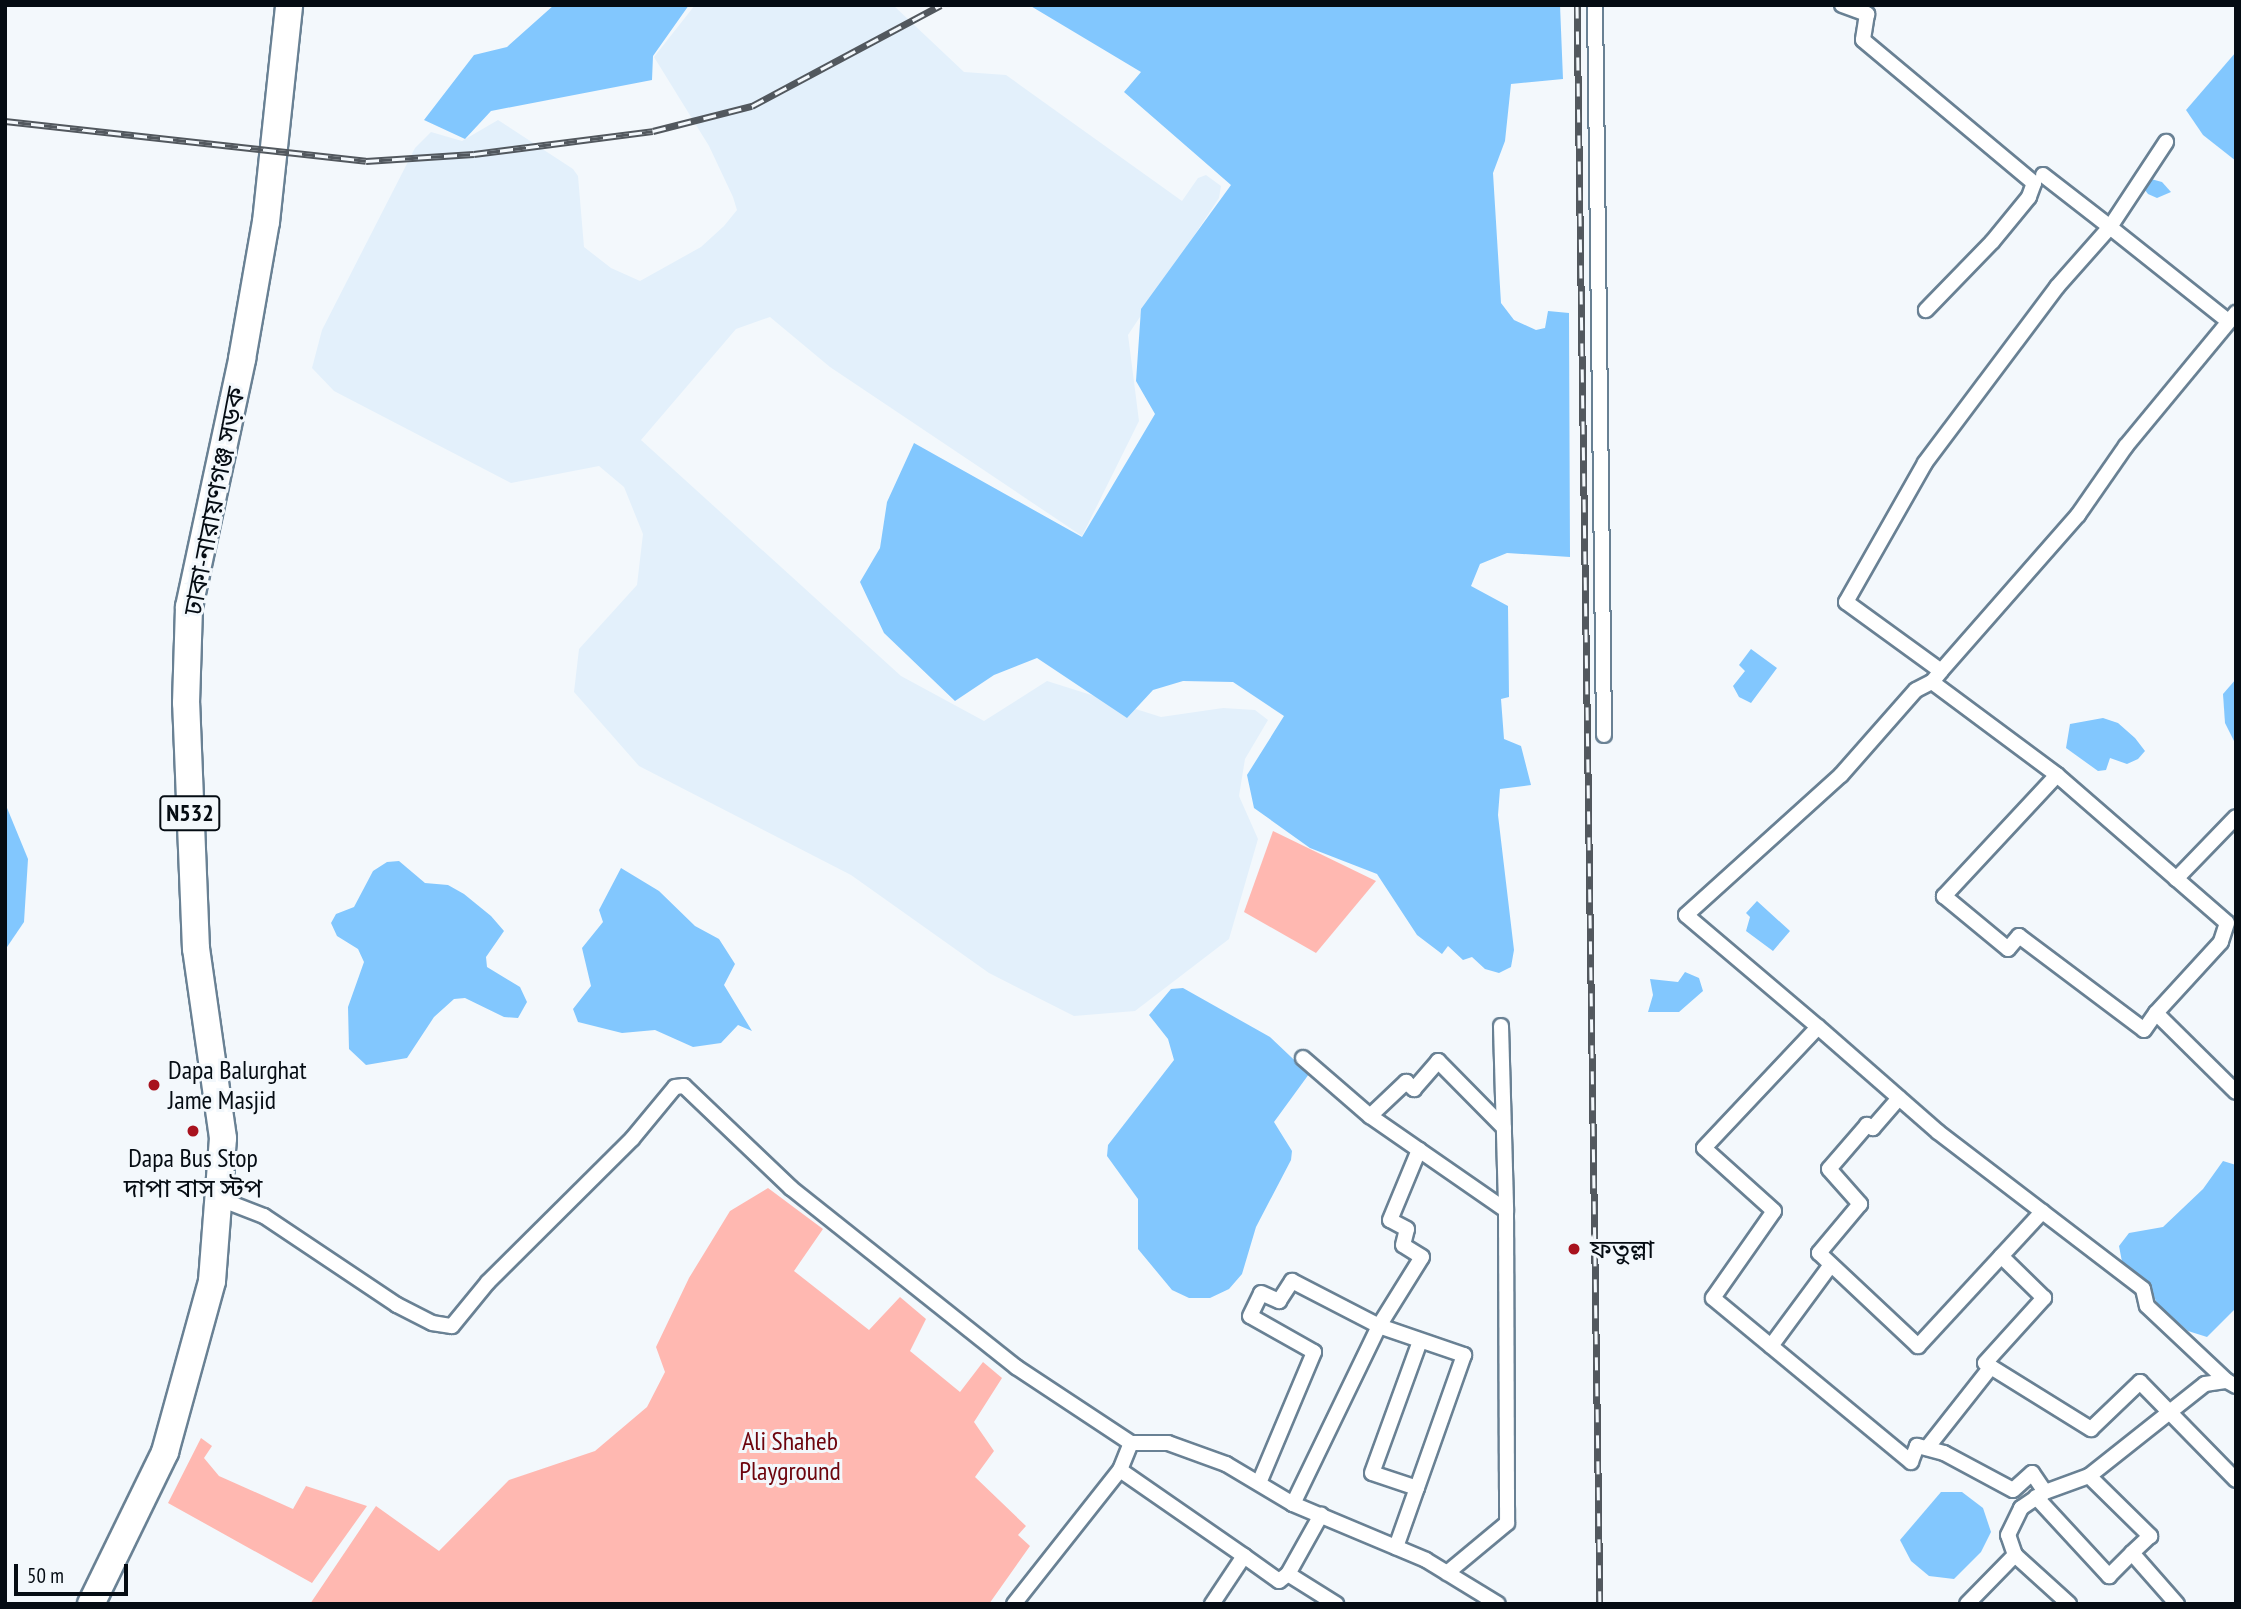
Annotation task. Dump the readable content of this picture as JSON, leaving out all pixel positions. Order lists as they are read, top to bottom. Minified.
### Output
{"streets":{"highway":["ঢাকা-নারায়ণগঞ্জ সড়ক","N532"]},"parks":["Ali Shaheb Playground"],"places":["Dapa Balurghat Jame Masjid","Dapa Bus Stop দাপা বাস স্টপ","ফতুল্লা"],"scale_bar":"50 m"}
